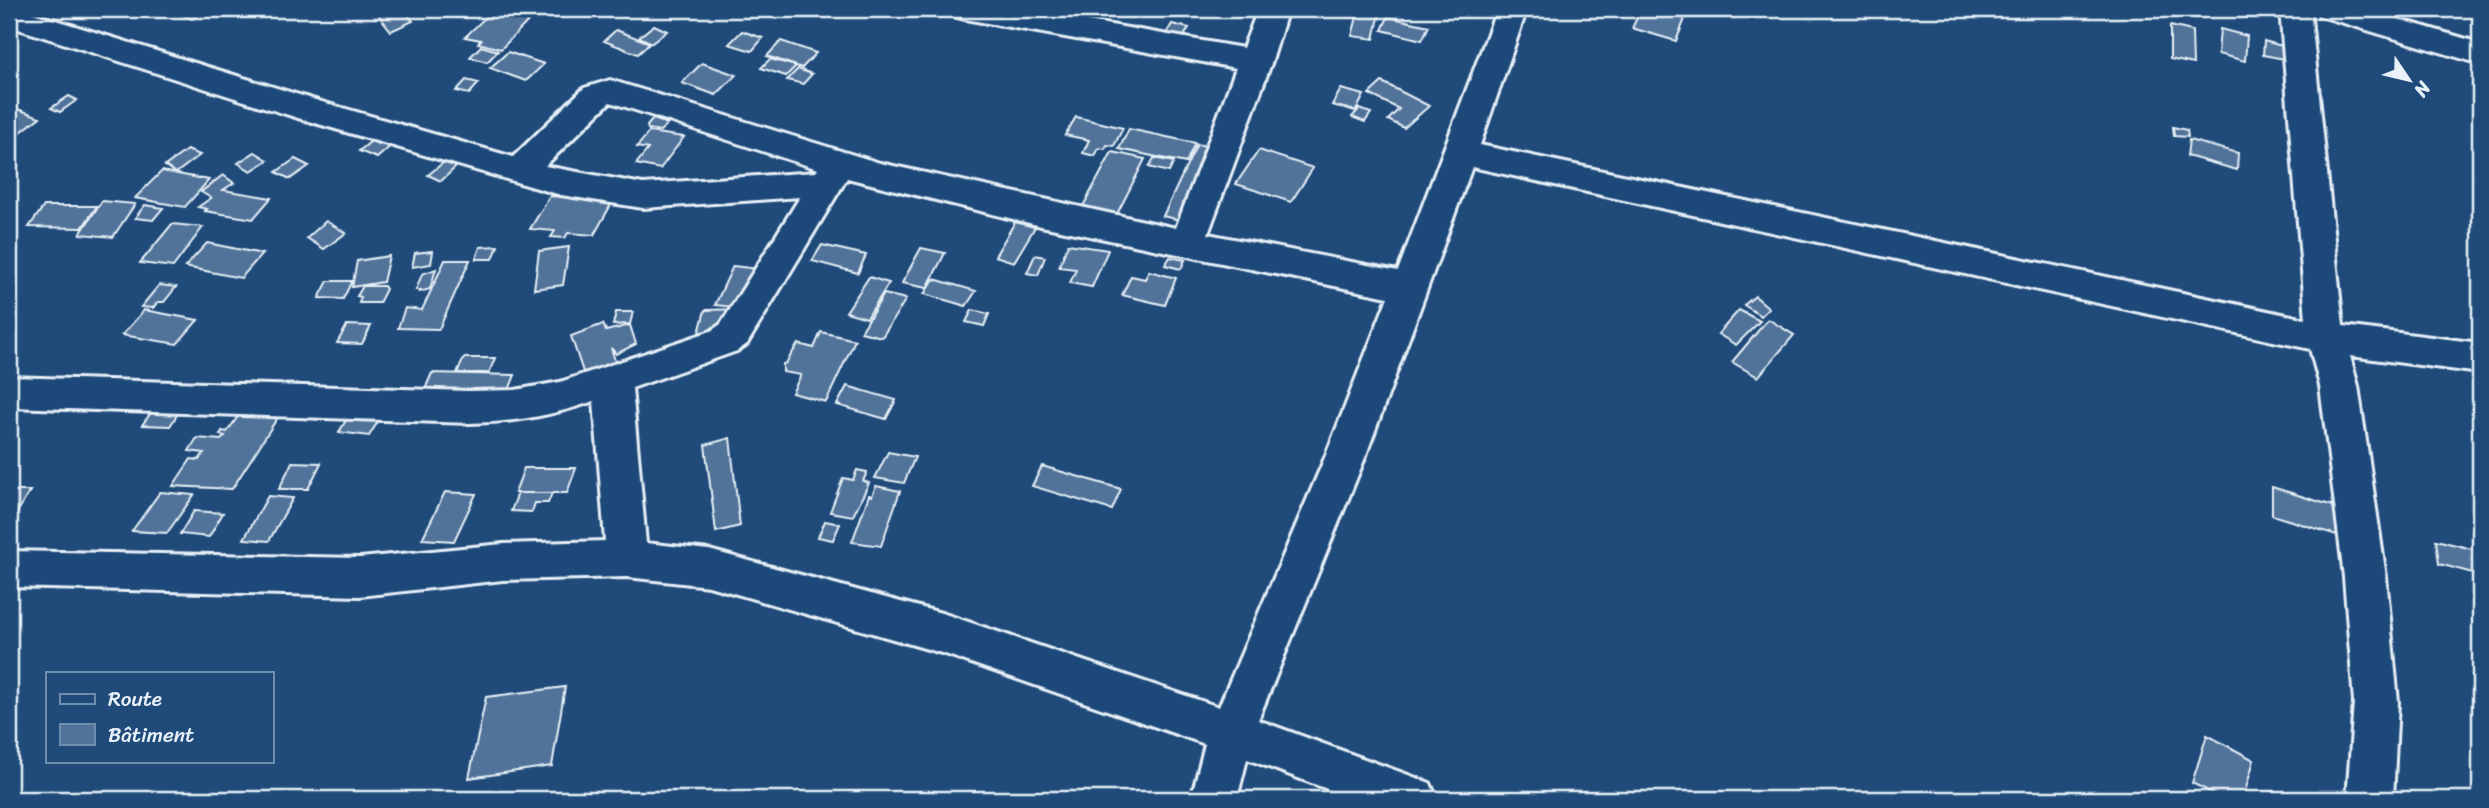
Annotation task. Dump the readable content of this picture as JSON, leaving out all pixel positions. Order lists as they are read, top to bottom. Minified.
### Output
{"legend":["Route","Bâtiment"],"north":"bottom right"}
